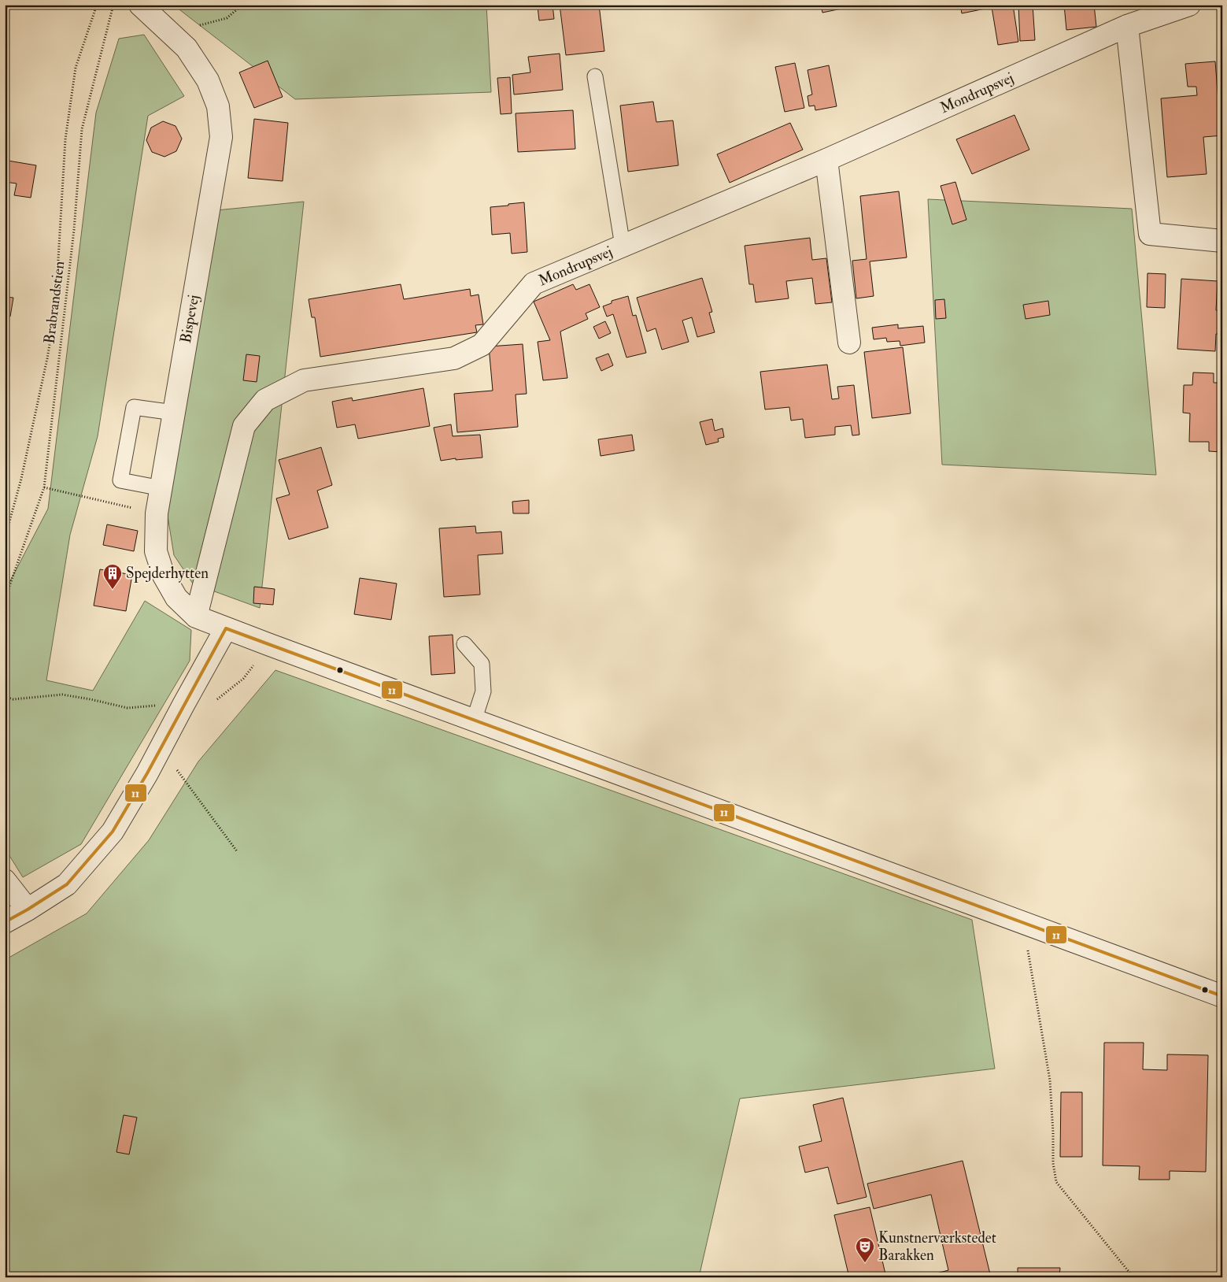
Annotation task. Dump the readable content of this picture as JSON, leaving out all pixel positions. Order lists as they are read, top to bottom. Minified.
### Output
{"streets":{"street":["Mondrupsvej","Bispevej"],"path":["Brabrandstien"]},"crossings":[["Mondrupsvej","Bispevej"]],"places":{"building":["Spejderhytten"],"theatre":["Kunstnerværkstedet Barakken"]},"lines":["transit line 11"]}
